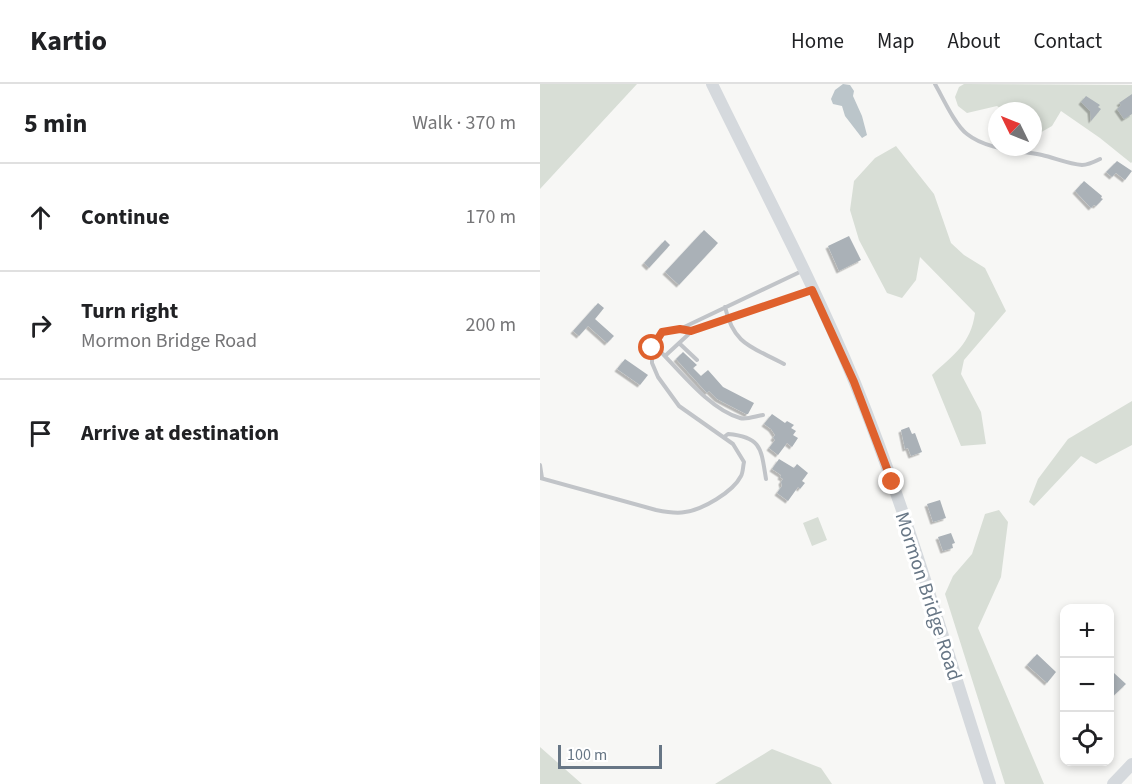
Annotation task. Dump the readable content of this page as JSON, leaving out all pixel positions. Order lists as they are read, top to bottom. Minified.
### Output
{"streets":{"main road":["Mormon Bridge Road"]},"scale_bar":"100 m","north":"top left","page":{"header":"Kartio","nav":["Home","Map","About","Contact"],"heading":["5 min","Walk · 370 m"],"list":[["Continue","170 m"],["Turn right","Mormon Bridge Road","200 m"],"Arrive at destination"],"map_buttons":["+","−"],"scale":"100 m"}}
